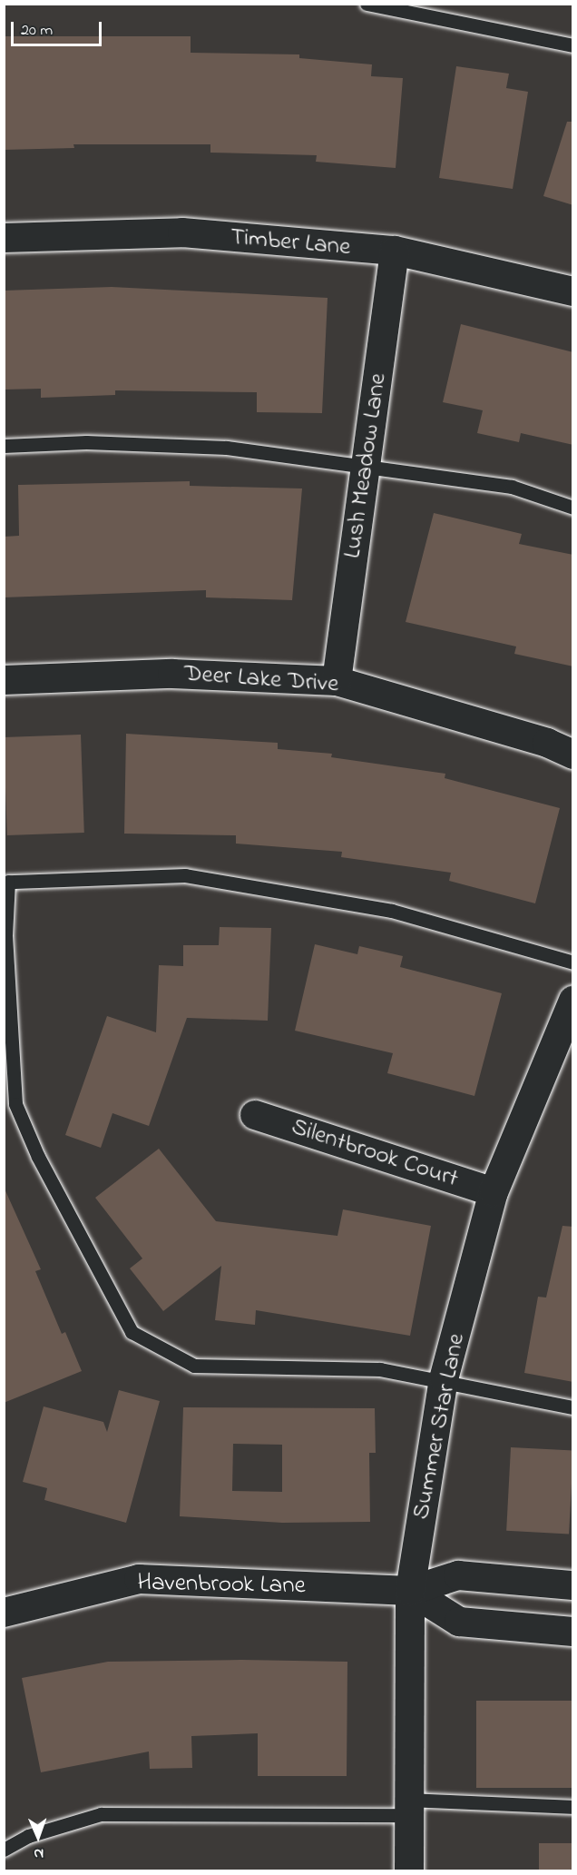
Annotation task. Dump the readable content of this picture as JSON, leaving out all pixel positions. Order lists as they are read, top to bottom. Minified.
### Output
{"streets":{"street":["Timber Lane","Lush Meadow Lane","Deer Lake Drive","Silentbrook Court","Summer Star Lane","Havenbrook Lane"]},"crossings":[["Timber Lane","Lush Meadow Lane"],["Lush Meadow Lane","Deer Lake Drive"],["Silentbrook Court","Summer Star Lane"],["Summer Star Lane","Havenbrook Lane"]],"scale_bar":"20 m","north":"bottom"}
